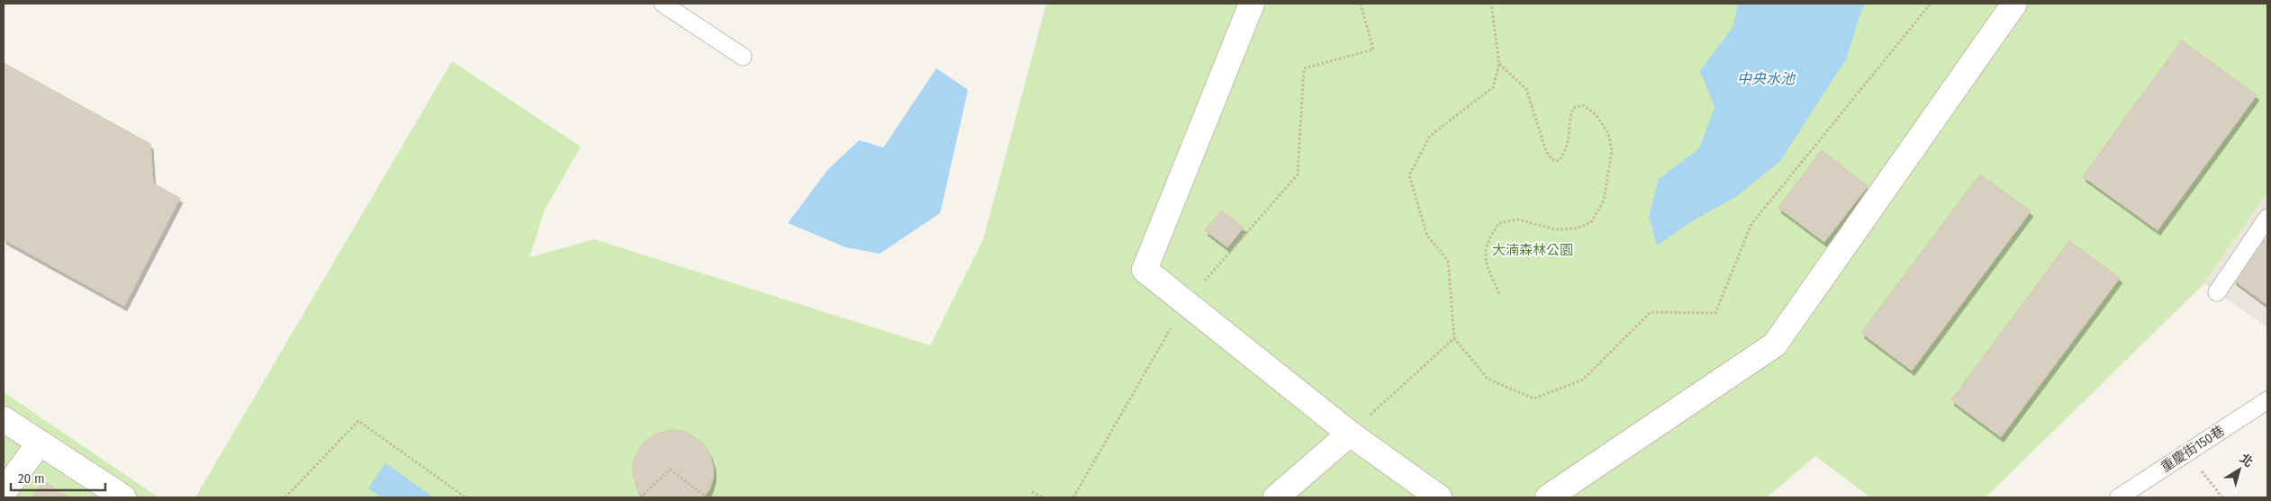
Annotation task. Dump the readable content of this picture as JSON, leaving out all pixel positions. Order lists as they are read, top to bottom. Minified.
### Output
{"streets":{"lane":["重慶街150巷"]},"water":["中央水池"],"parks":["大湳森林公園"],"scale_bar":"20 m","north":"top right"}
